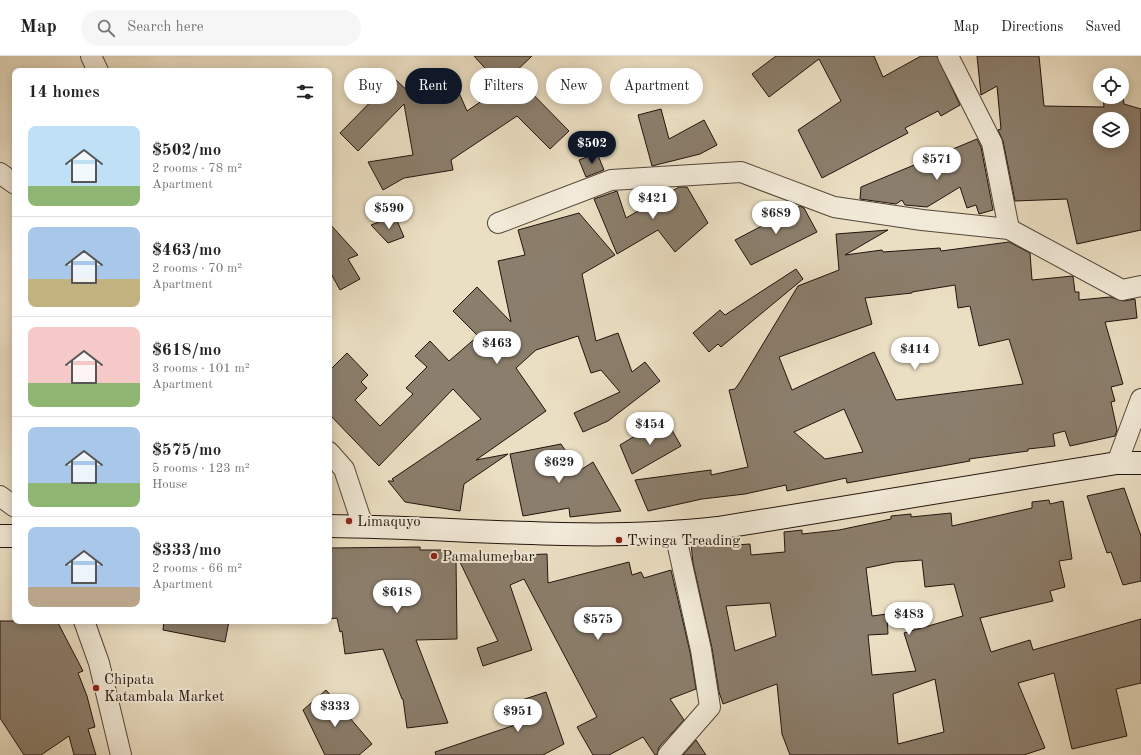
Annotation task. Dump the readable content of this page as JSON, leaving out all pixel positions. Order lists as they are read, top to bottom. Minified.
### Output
{"places":["Limaquyo","Twinga Treading","Pamalume bar","Chipata Katambala Market"],"page":{"header":"Map","search":"Search here","nav":["Map","Directions","Saved"],"chip":["Buy","Rent","Filters","New","Apartment"],"heading":"14 homes","list":[{"name":"$502/mo","note":"2 rooms · 78 m² · Apartment"},{"name":"$463/mo","note":"2 rooms · 70 m² · Apartment"},{"name":"$618/mo","note":"3 rooms · 101 m² · Apartment"},{"name":"$575/mo","note":"5 rooms · 123 m² · House"},{"name":"$333/mo","note":"2 rooms · 66 m² · Apartment"}],"price":["$502","$571","$421","$590","$689","$463","$414","$454","$629","$618","$483","$575","$333","$951"]}}
